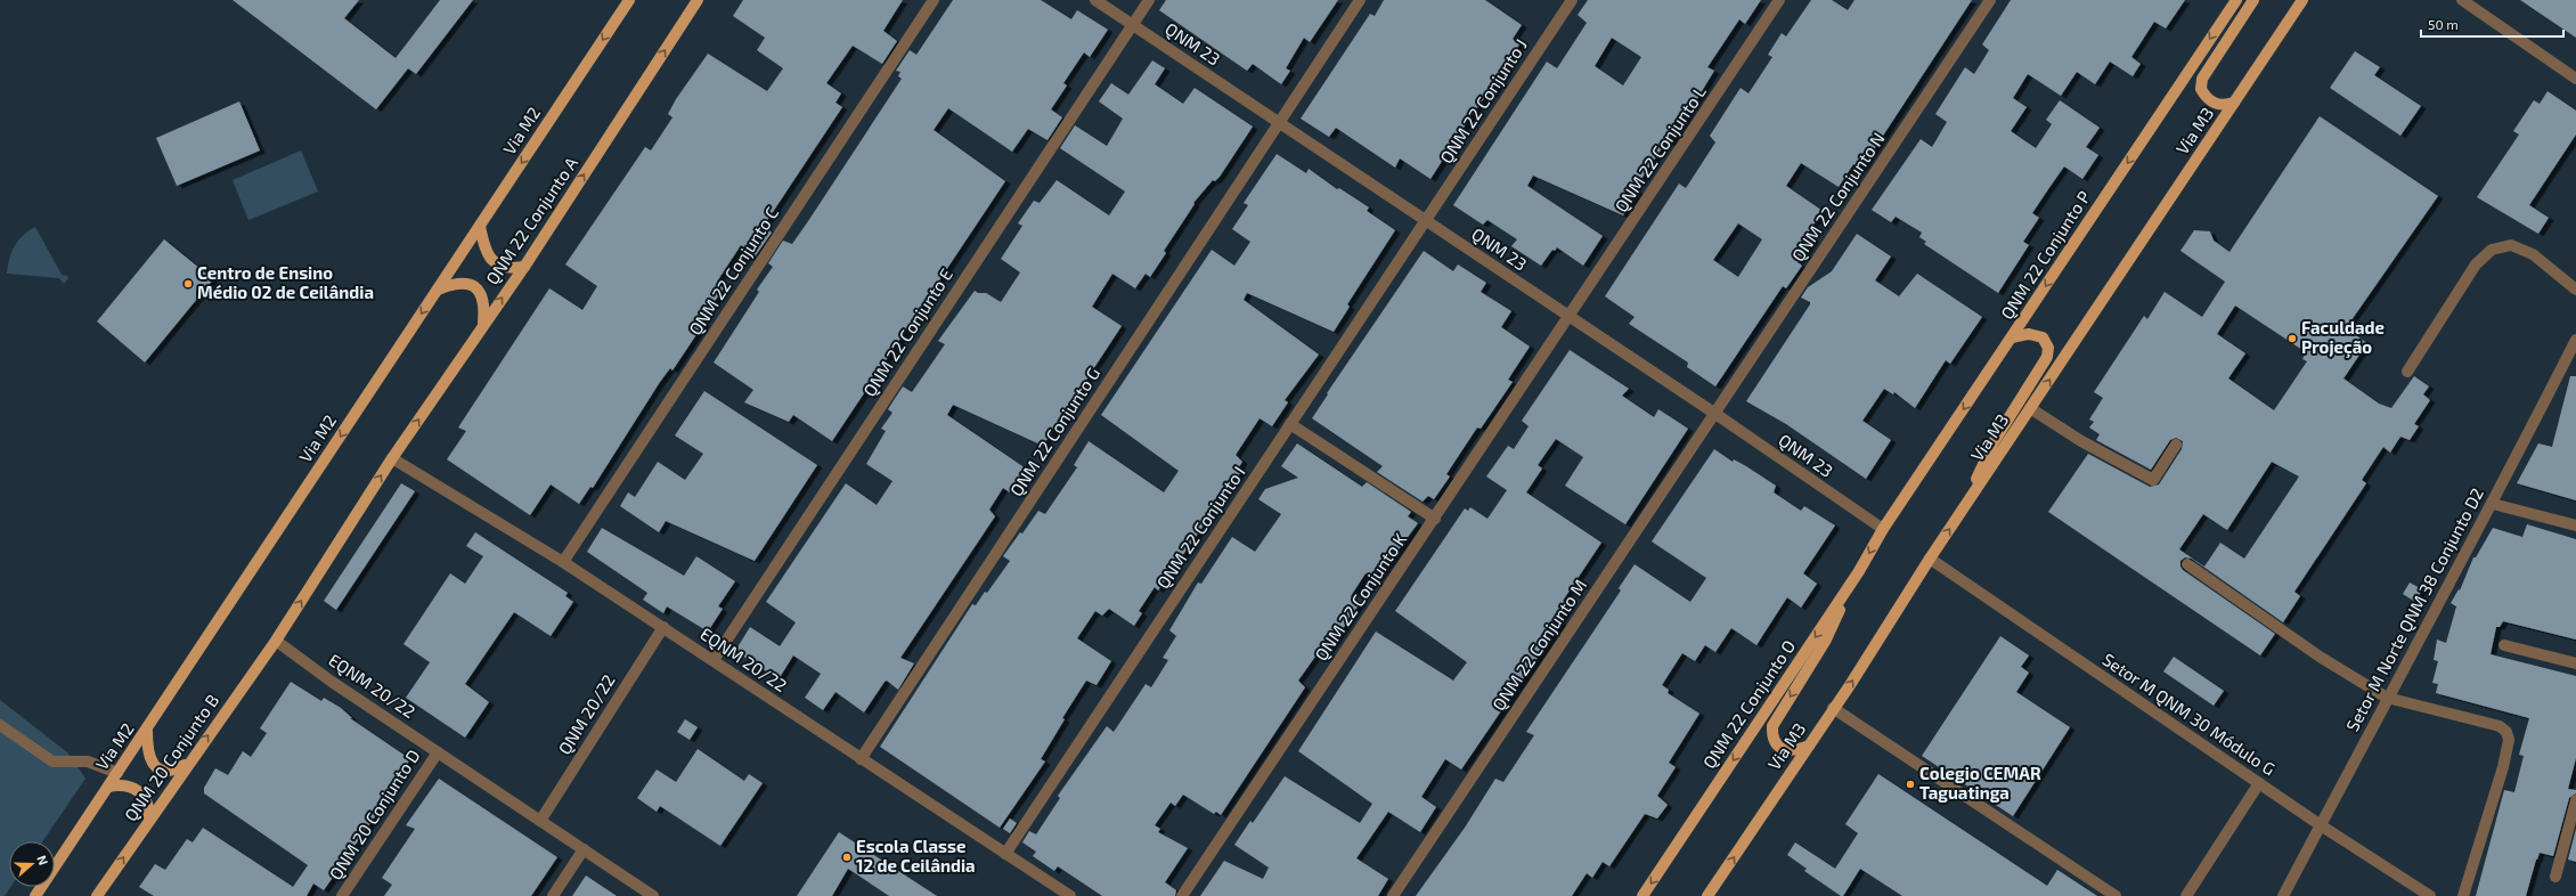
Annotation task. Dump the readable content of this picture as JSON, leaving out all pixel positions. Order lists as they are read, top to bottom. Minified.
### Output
{"streets":{"main road":["Via M2","Via M3","QNM 22 Conjunto A","QNM 22 Conjunto P","QNM 22 Conjunto O","QNM 20 Conjunto B"],"street":["QNM 23","QNM 22 Conjunto J","QNM 22 Conjunto L","QNM 22 Conjunto N","QNM 22 Conjunto C","QNM 22 Conjunto E","QNM 22 Conjunto G","QNM 22 Conjunto I","QNM 22 Conjunto K","Setor M Norte QNM 38 Conjunto D2","QNM 22 Conjunto M","EQNM 20/22","QNM 20/22","Setor M QNM 30 Módulo G","QNM 20 Conjunto D"]},"crossings":[["QNM 23","QNM 22 Conjunto J"],["QNM 23","QNM 22 Conjunto L"],["QNM 23","QNM 22 Conjunto N"],["QNM 23","QNM 22 Conjunto P"],["QNM 23","QNM 22 Conjunto E"],["QNM 23","QNM 22 Conjunto G"],["QNM 23","QNM 22 Conjunto I"],["QNM 23","QNM 22 Conjunto K"],["QNM 23","QNM 22 Conjunto M"],["QNM 23","QNM 22 Conjunto O"],["QNM 22 Conjunto J","QNM 22 Conjunto I"],["Via M3","Setor M QNM 30 Módulo G"],["QNM 22 Conjunto L","QNM 22 Conjunto K"],["QNM 22 Conjunto N","QNM 22 Conjunto M"],["QNM 22 Conjunto A","EQNM 20/22"],["QNM 22 Conjunto P","QNM 22 Conjunto O"],["QNM 22 Conjunto C","EQNM 20/22"],["QNM 22 Conjunto E","EQNM 20/22"],["QNM 22 Conjunto G","EQNM 20/22"],["QNM 22 Conjunto I","EQNM 20/22"],["Setor M Norte QNM 38 Conjunto D2","Setor M QNM 30 Módulo G"],["EQNM 20/22","QNM 20/22"],["EQNM 20/22","QNM 20 Conjunto B"],["EQNM 20/22","QNM 20 Conjunto D"]],"one_way":["Via M2","Via M3","QNM 22 Conjunto A","QNM 22 Conjunto P","QNM 22 Conjunto O","QNM 20 Conjunto B"],"places":["Centro de Ensino Médio 02 de Ceilândia","Faculdade Projeção","Colegio CEMAR Taguatinga","Escola Classe 12 de Ceilândia"],"scale_bar":"50 m","north":"right"}
